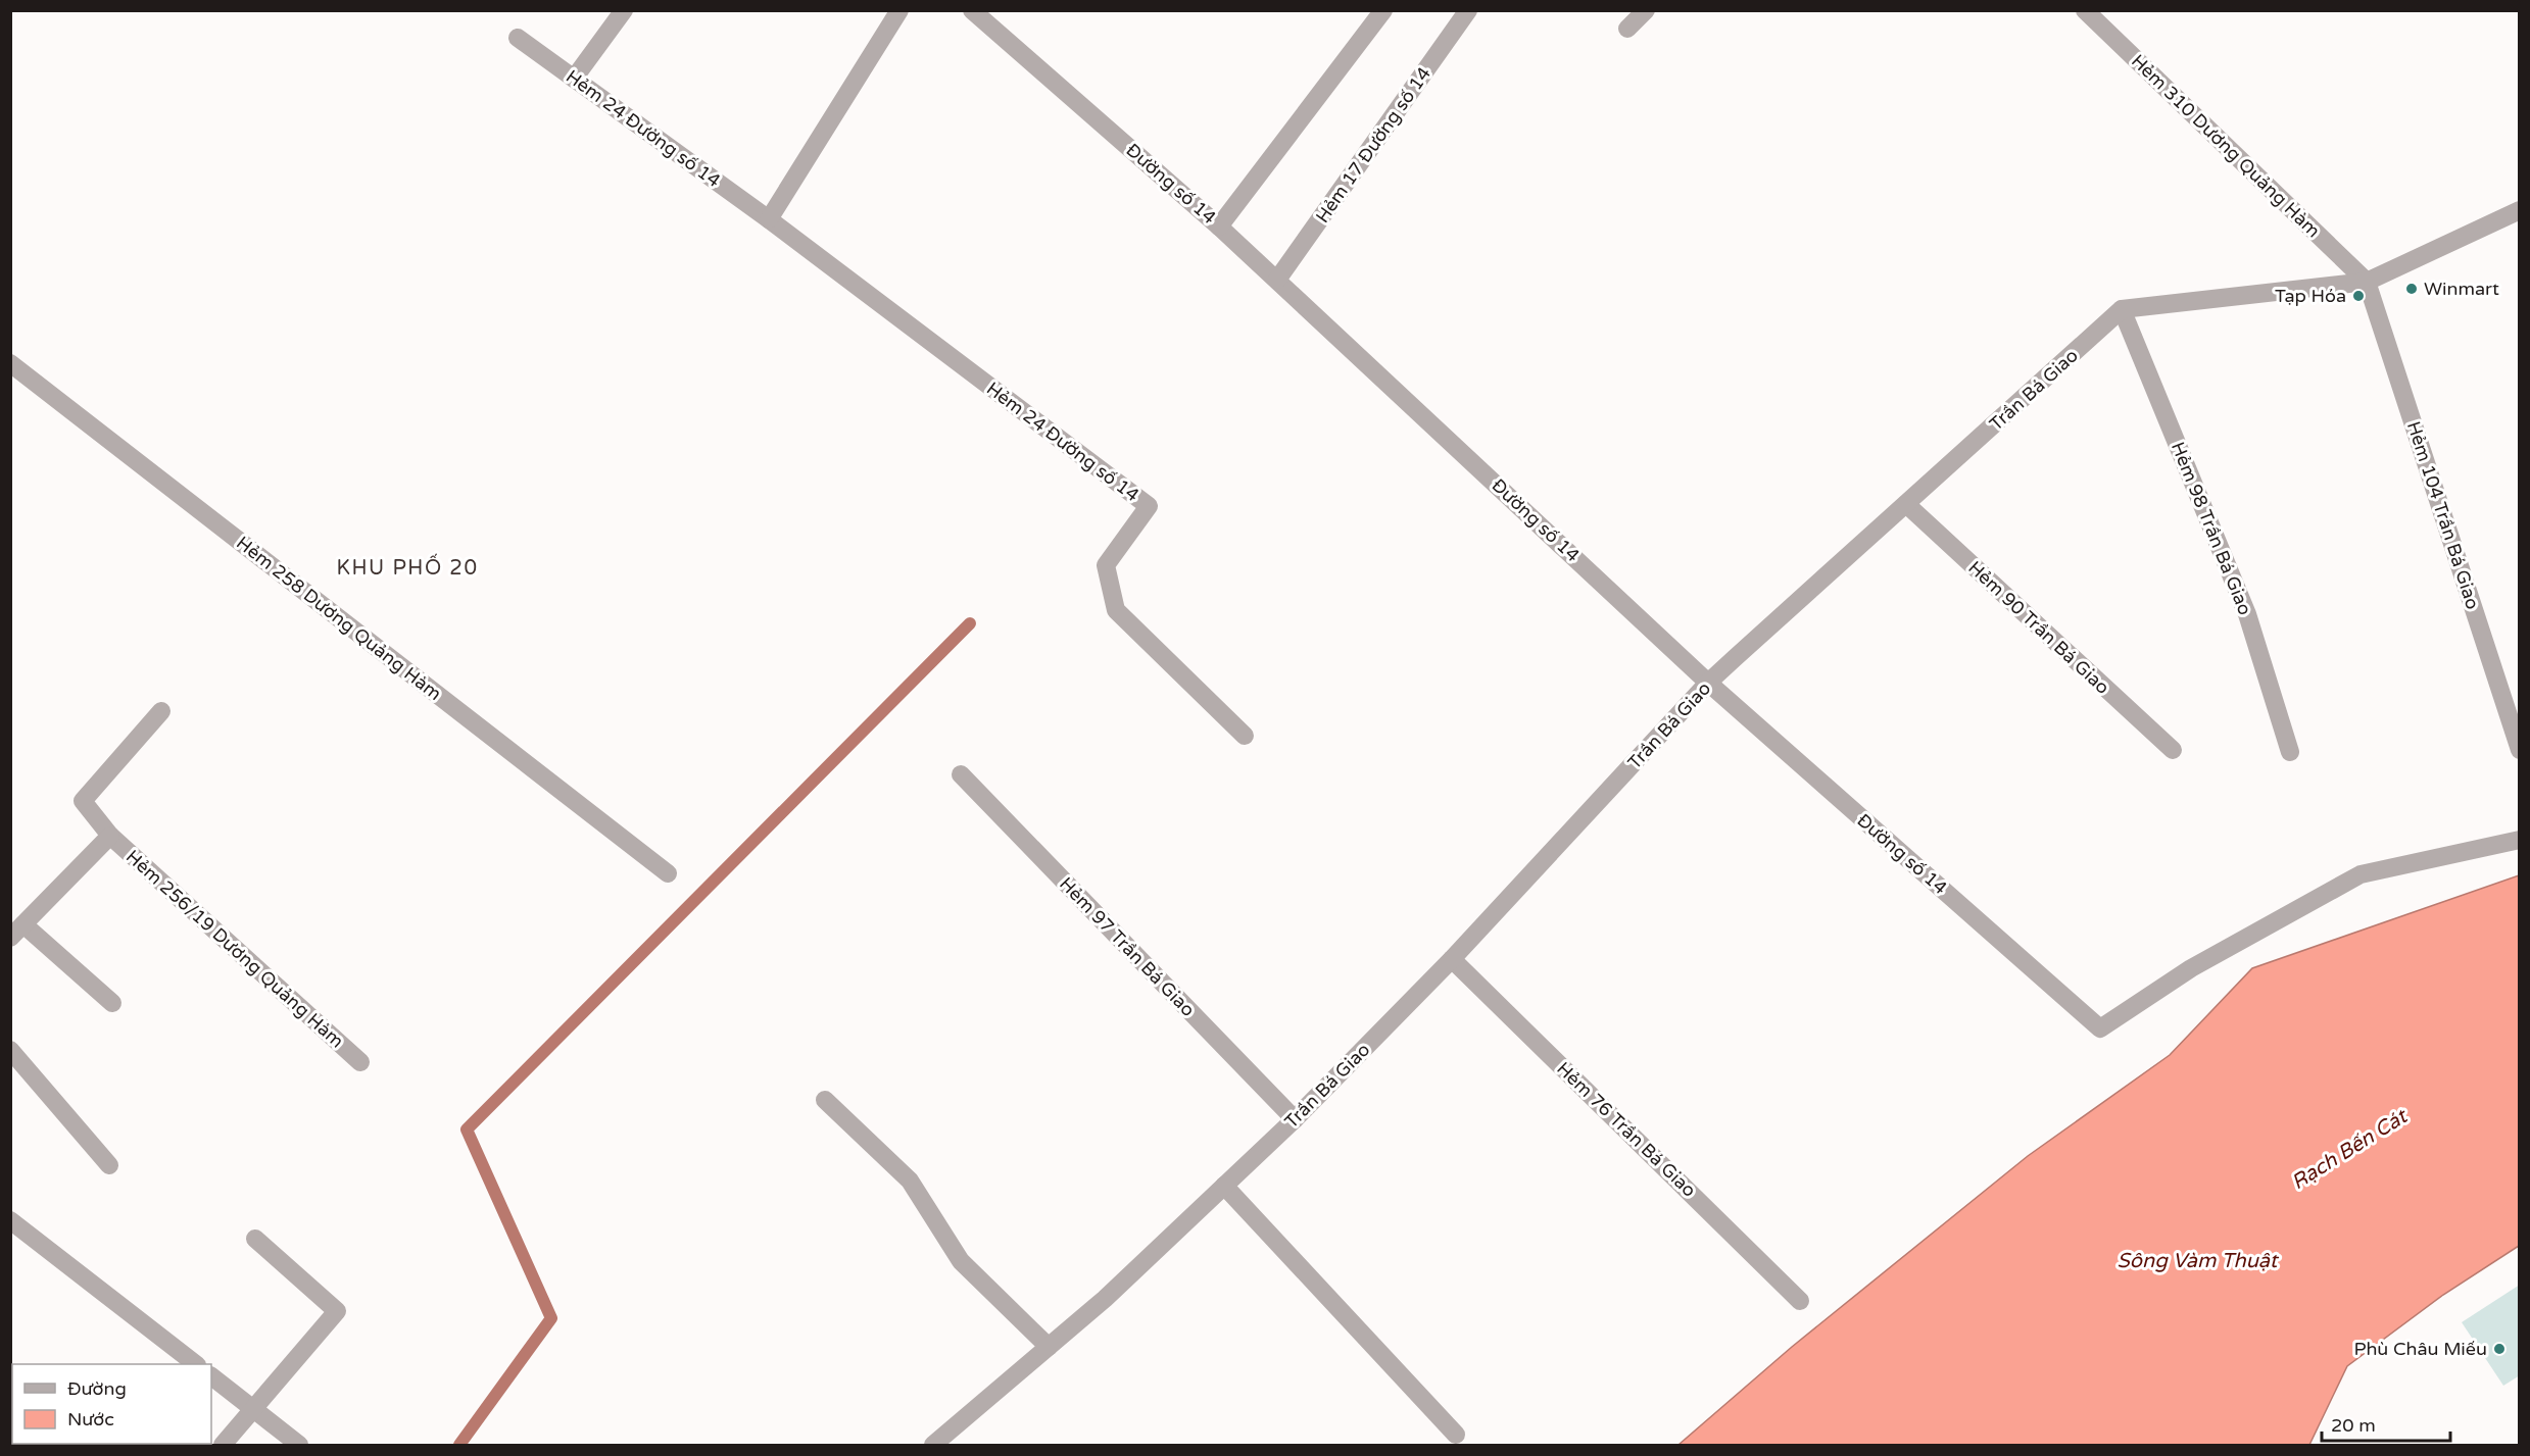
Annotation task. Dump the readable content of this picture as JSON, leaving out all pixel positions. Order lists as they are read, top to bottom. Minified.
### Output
{"streets":{"street":["Hẻm 24 Đường số 14","Hẻm 17 Đường số 14","Hẻm 310 Dương Quảng Hàm","Đường số 14","Trần Bá Giao","Hẻm 104 Trần Bá Giao","Hẻm 98 Trần Bá Giao","Hẻm 258 Dương Quảng Hàm","Hẻm 90 Trần Bá Giao","Hẻm 97 Trần Bá Giao","Hẻm 256/19 Dương Quảng Hàm","Hẻm 76 Trần Bá Giao"]},"crossings":[["Hẻm 17 Đường số 14","Đường số 14"],["Hẻm 310 Dương Quảng Hàm","Hẻm 104 Trần Bá Giao"],["Đường số 14","Trần Bá Giao"],["Trần Bá Giao","Hẻm 98 Trần Bá Giao"],["Trần Bá Giao","Hẻm 90 Trần Bá Giao"],["Trần Bá Giao","Hẻm 97 Trần Bá Giao"],["Trần Bá Giao","Hẻm 76 Trần Bá Giao"]],"districts":["KHU PHỐ 20"],"water":["Rạch Bến Cát","Sông Vàm Thuật"],"places":["Winmart","Tạp Hóa","Phù Châu Miếu"],"legend":["Đường","Nước"],"scale_bar":"20 m"}
